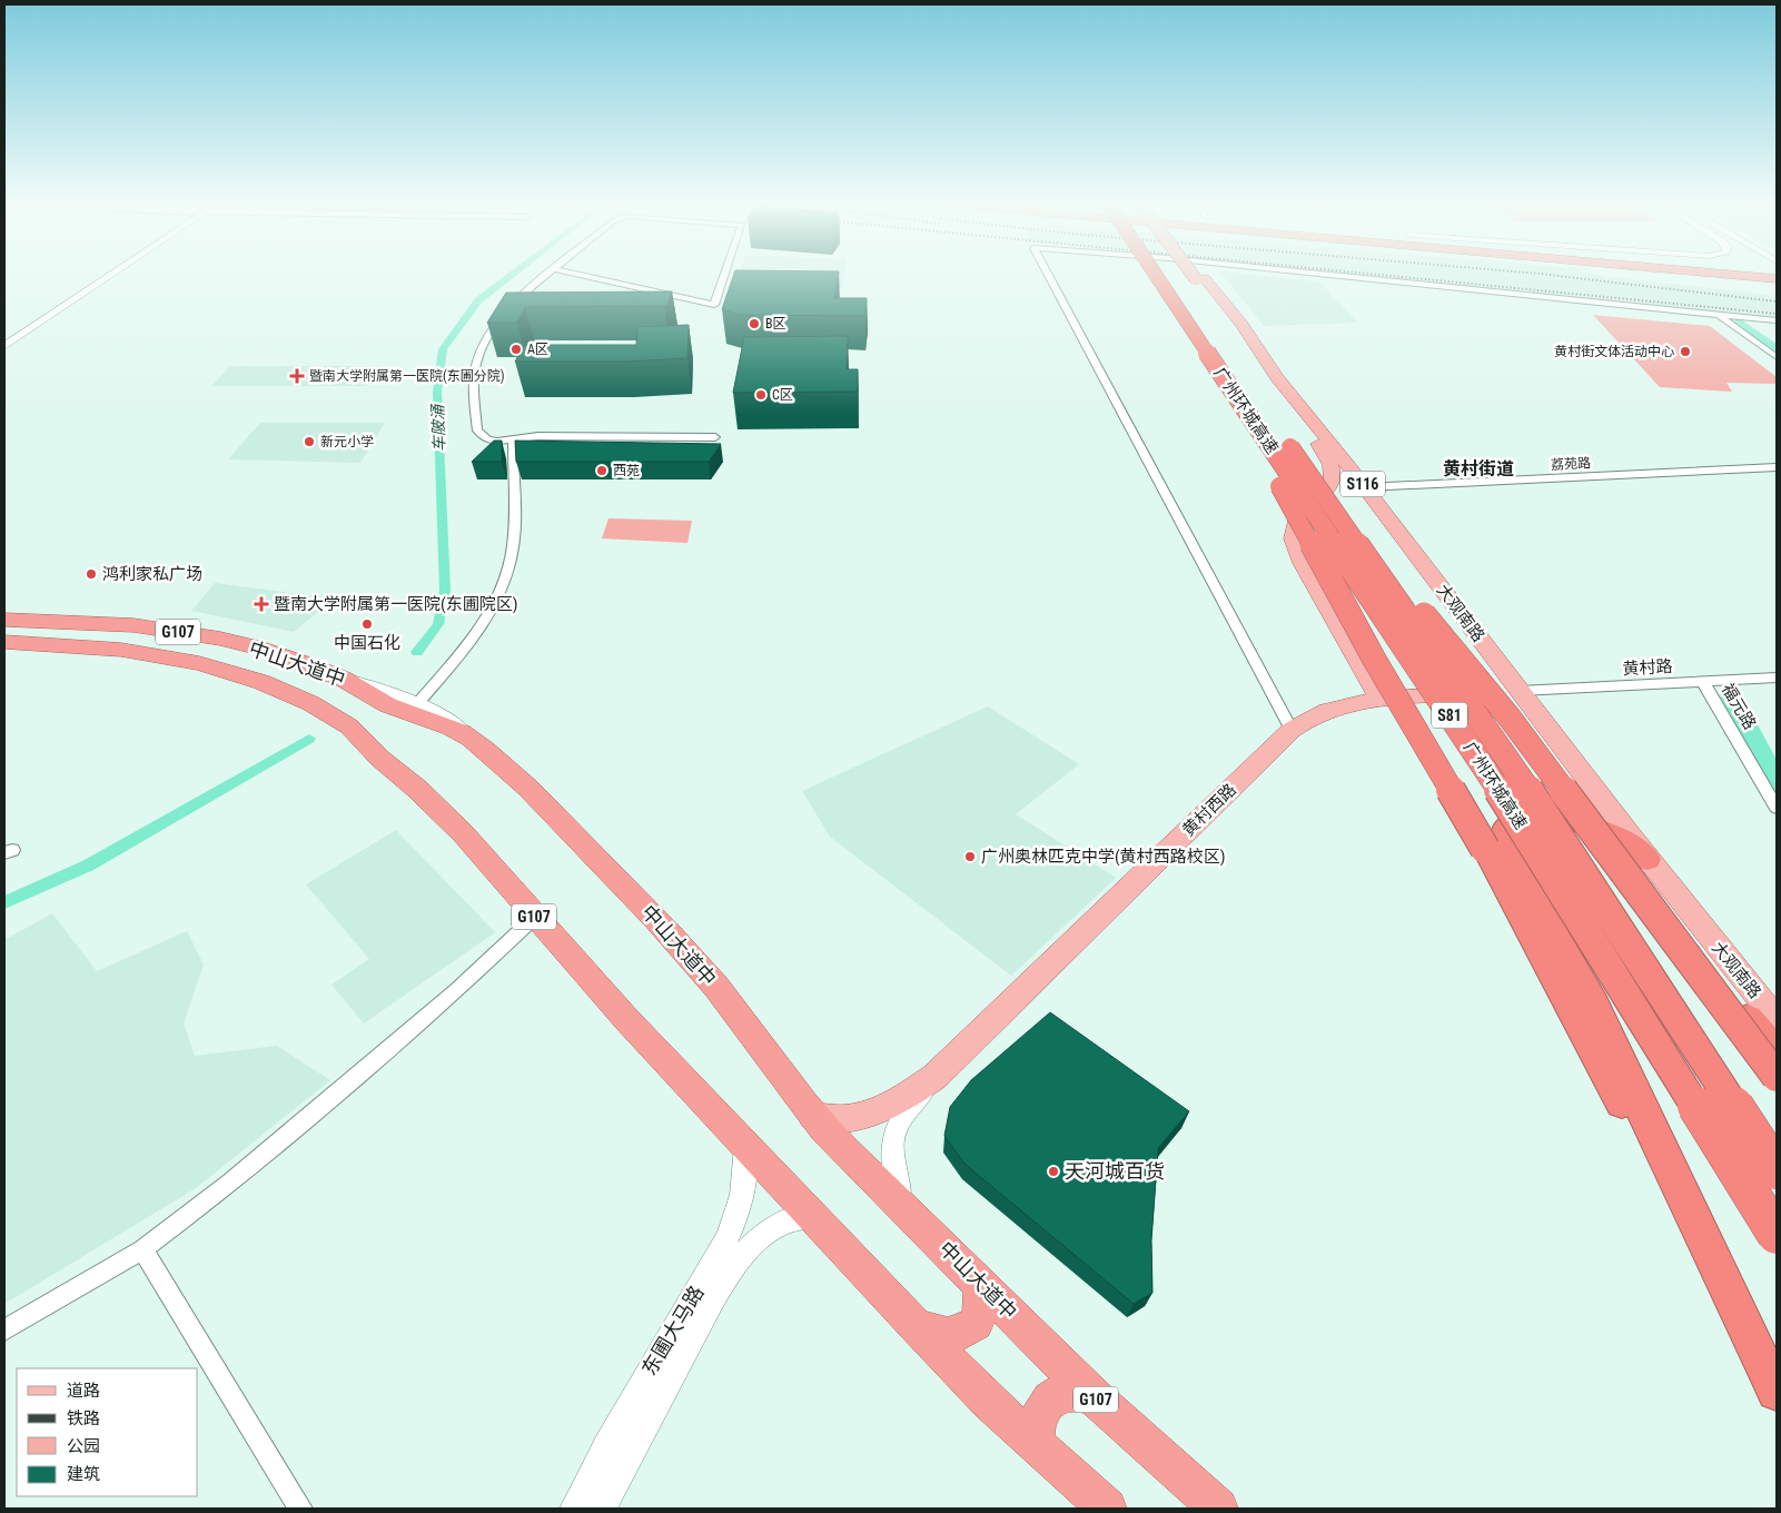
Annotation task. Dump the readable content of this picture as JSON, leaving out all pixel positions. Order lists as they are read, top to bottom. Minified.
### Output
{"streets":{"highway":["广州环城高速","G107","中山大道中","S81"],"main road":["S116","大观南路","黄村西路"],"street":["荔苑路","黄村路","福元路","东圃大马路"]},"crossings":[["荔苑路","大观南路"],["S116","大观南路"],["S116","黄村西路"],["大观南路","黄村路"],["大观南路","黄村西路"],["中山大道中","黄村西路"],["中山大道中","东圃大马路"],["黄村路","福元路"],["黄村路","黄村西路"]],"districts":["黄村街道"],"water":["车陂涌"],"places":{"other":["B区","A区","黄村街文体活动中心","C区","新元小学","西苑","鸿利家私广场","中国石化","广州奥林匹克中学(黄村西路校区)","天河城百货"],"health":["暨南大学附属第一医院(东圃分院)","暨南大学附属第一医院(东圃院区)"]},"legend":["道路","铁路","公园","建筑"]}
